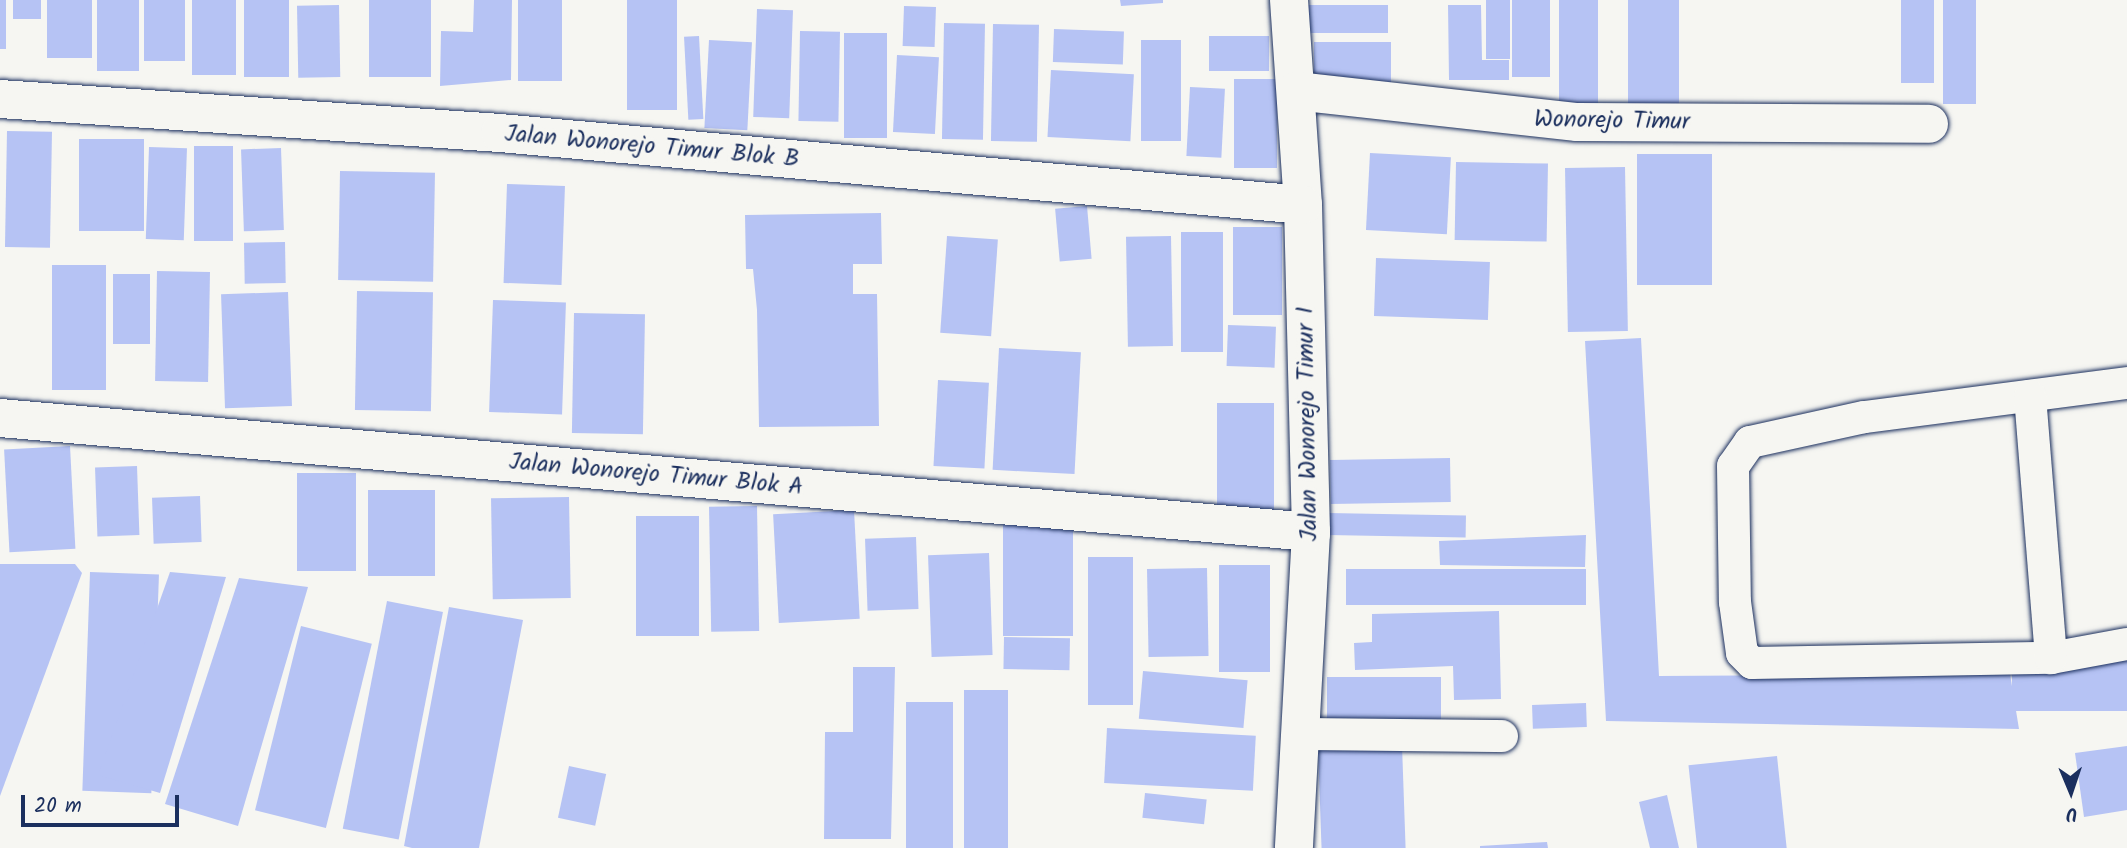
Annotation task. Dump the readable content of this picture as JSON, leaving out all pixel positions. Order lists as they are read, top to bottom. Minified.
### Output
{"streets":{"street":["Wonorejo Timur","Jalan Wonorejo Timur Blok B","Jalan Wonorejo Timur I","Jalan Wonorejo Timur Blok A"]},"crossings":[["Wonorejo Timur","Jalan Wonorejo Timur I"],["Jalan Wonorejo Timur Blok B","Jalan Wonorejo Timur I"],["Jalan Wonorejo Timur I","Jalan Wonorejo Timur Blok A"]],"scale_bar":"20 m","north":"bottom"}
